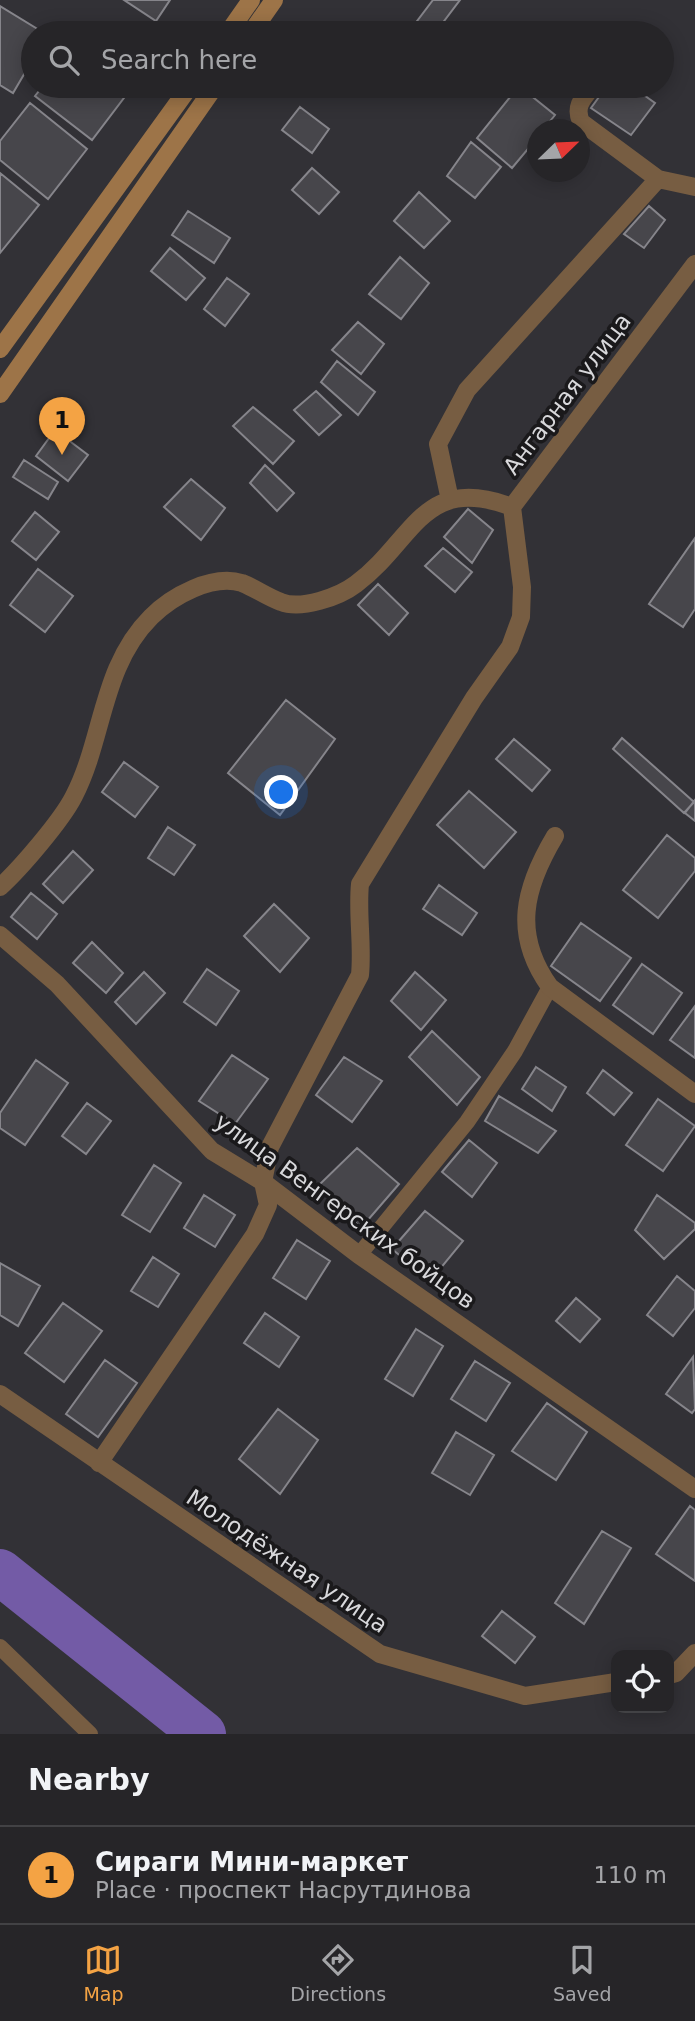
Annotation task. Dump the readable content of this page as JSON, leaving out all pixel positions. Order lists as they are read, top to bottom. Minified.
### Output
{"streets":{"street":["Ангарная улица","улица Венгерских бойцов","Молодёжная улица"]},"north":"top right","page":{"search":"Search here","pins":"1","heading":"Nearby","list":[{"mark":"1","name":"Сираги Мини-маркет","note":"Place · проспект Насрутдинова","value":"110 m"}],"nav":["Map","Directions","Saved"]}}
